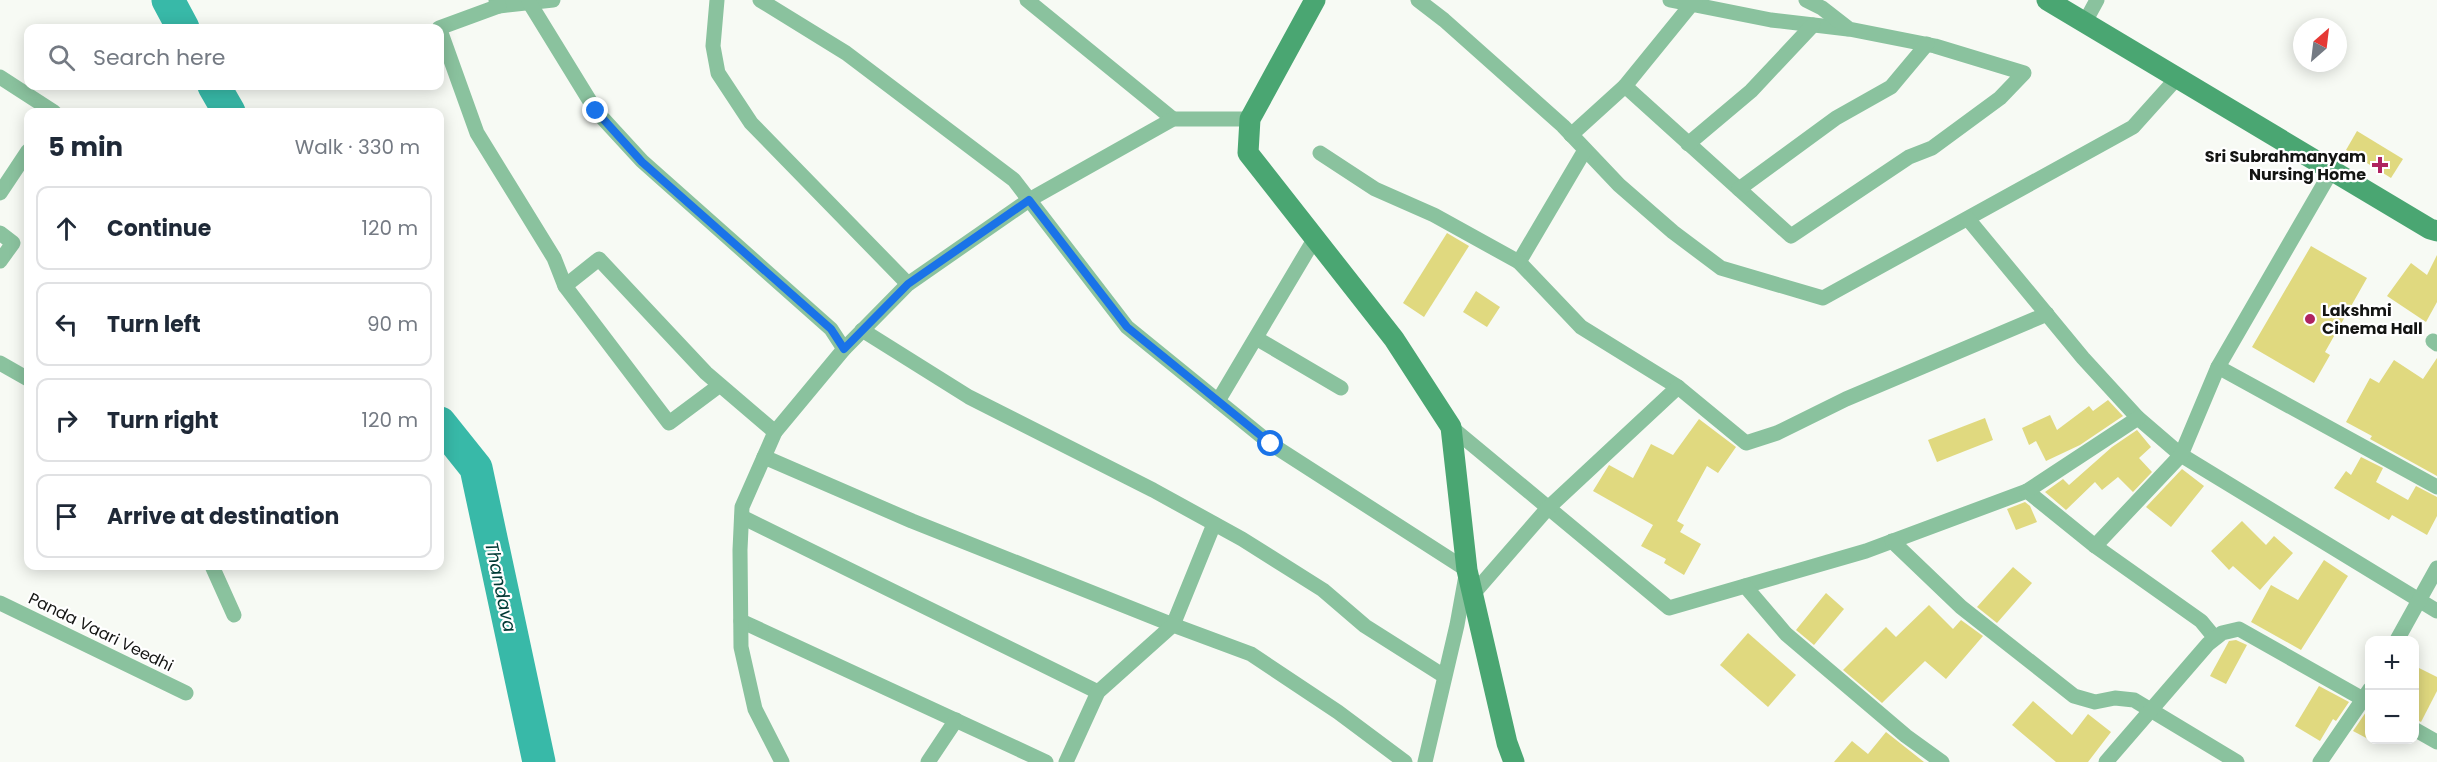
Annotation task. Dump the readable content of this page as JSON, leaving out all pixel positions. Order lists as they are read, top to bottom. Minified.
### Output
{"streets":{"street":["Panda Vaari Veedhi"]},"water":["Thandava"],"places":{"health":["Sri Subrahmanyam Nursing Home"],"other":["Lakshmi Cinema Hall"]},"north":"top right","page":{"search":"Search here","heading":["5 min","Walk · 330 m"],"list":[["Continue","120 m"],["Turn left","90 m"],["Turn right","120 m"],"Arrive at destination"],"map_buttons":["+","−"]}}
